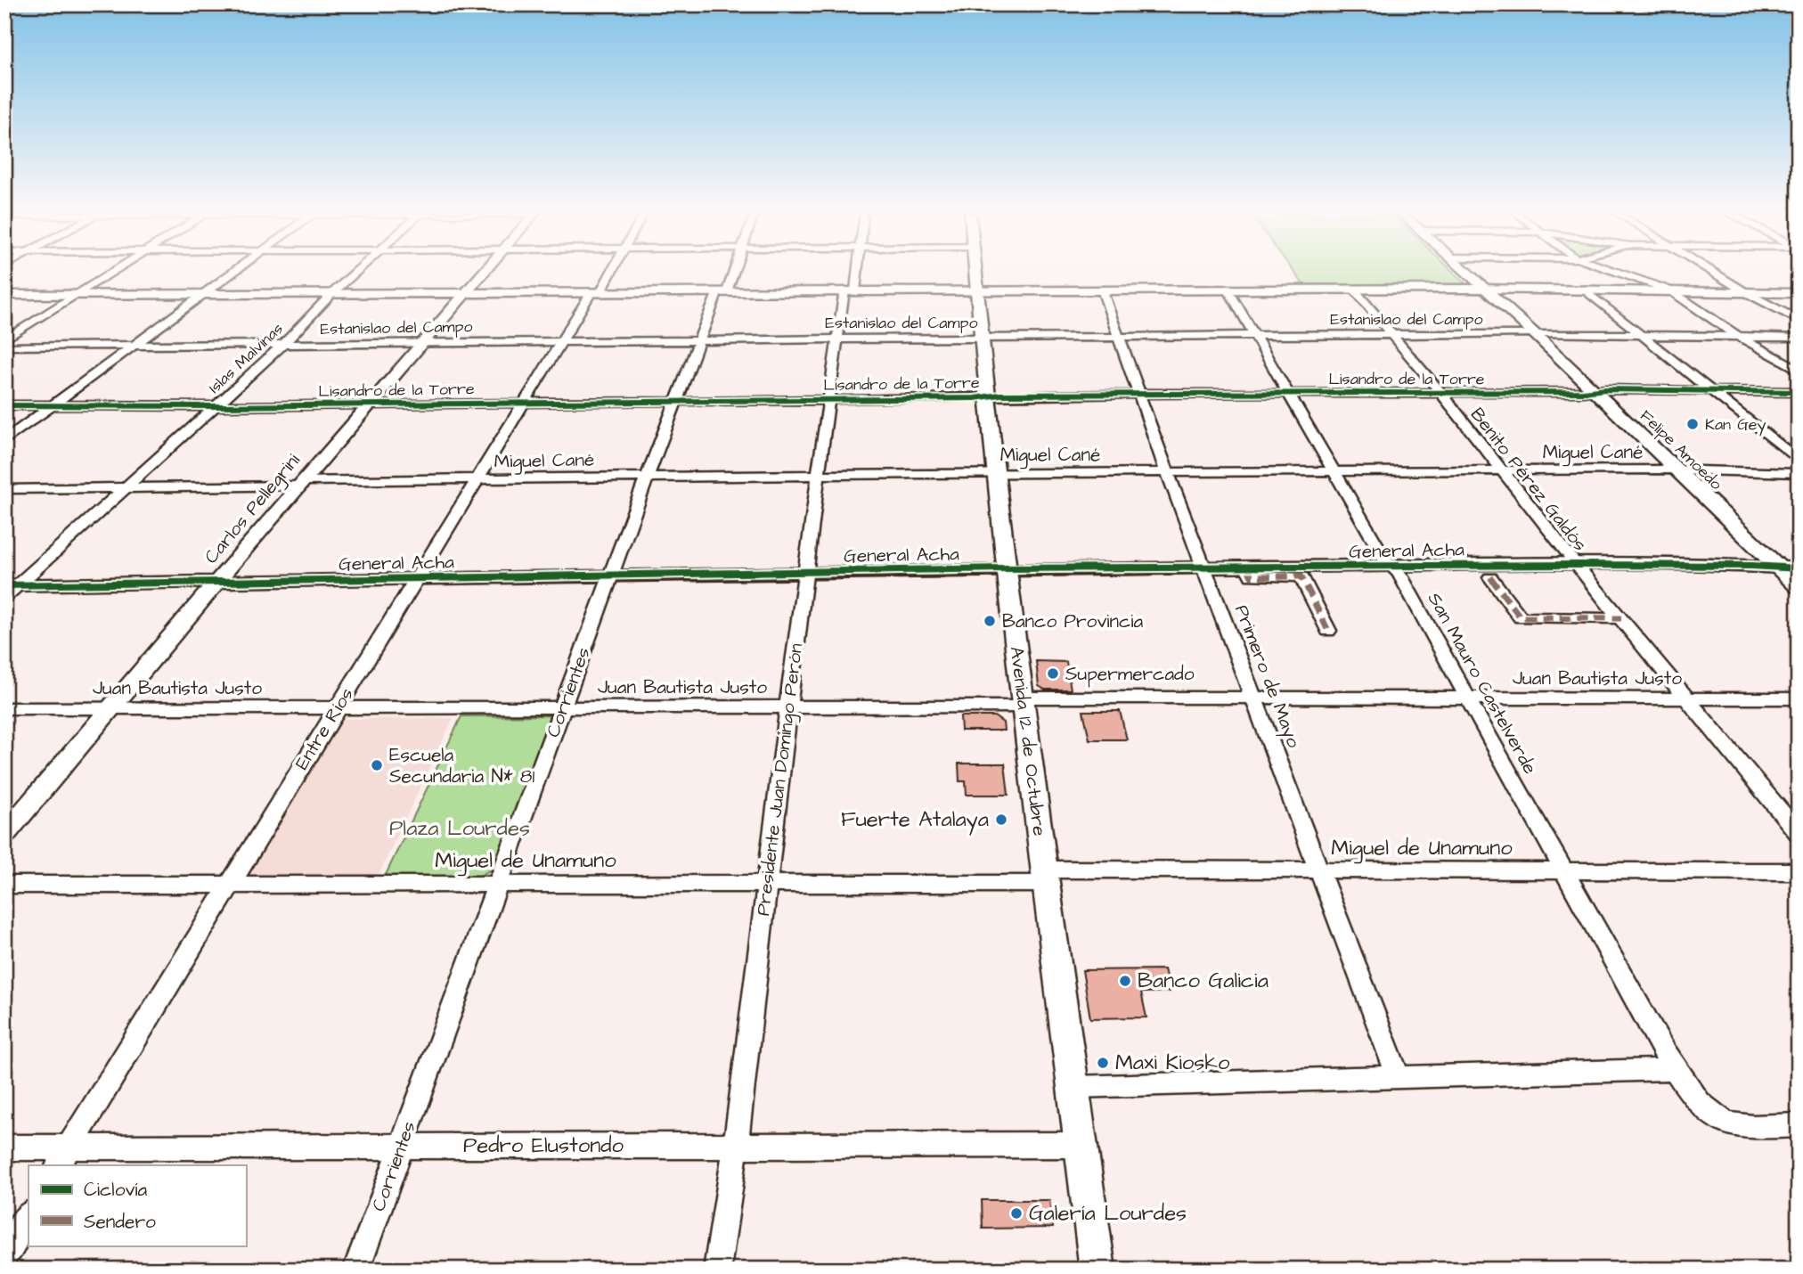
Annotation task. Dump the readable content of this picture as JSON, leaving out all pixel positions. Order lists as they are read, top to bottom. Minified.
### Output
{"streets":{"main road":["Felipe Amoedo","Avenida 12 de Octubre"],"street":["Estanislao del Campo","Islas Malvinas","Lisandro de la Torre","Miguel Cané","Benito Pérez Galdós","Carlos Pellegrini","General Acha","Primero de Mayo","Juan Bautista Justo","San Mauro Castelverde","Corrientes","Entre Ríos","Presidente Juan Domingo Perón","Miguel de Unamuno","Pedro Elustondo"]},"crossings":[["Estanislao del Campo","Islas Malvinas"],["Estanislao del Campo","Felipe Amoedo"],["Estanislao del Campo","Benito Pérez Galdós"],["Estanislao del Campo","Carlos Pellegrini"],["Estanislao del Campo","Primero de Mayo"],["Estanislao del Campo","San Mauro Castelverde"],["Estanislao del Campo","Corrientes"],["Estanislao del Campo","Entre Ríos"],["Estanislao del Campo","Avenida 12 de Octubre"],["Estanislao del Campo","Presidente Juan Domingo Perón"],["Islas Malvinas","Lisandro de la Torre"],["Islas Malvinas","Miguel Cané"],["Islas Malvinas","General Acha"],["Lisandro de la Torre","Felipe Amoedo"],["Lisandro de la Torre","Benito Pérez Galdós"],["Lisandro de la Torre","Carlos Pellegrini"],["Lisandro de la Torre","Primero de Mayo"],["Lisandro de la Torre","San Mauro Castelverde"],["Lisandro de la Torre","Corrientes"],["Lisandro de la Torre","Entre Ríos"],["Lisandro de la Torre","Avenida 12 de Octubre"],["Lisandro de la Torre","Presidente Juan Domingo Perón"],["Felipe Amoedo","Miguel Cané"],["Felipe Amoedo","General Acha"],["Miguel Cané","Benito Pérez Galdós"],["Miguel Cané","Carlos Pellegrini"],["Miguel Cané","Primero de Mayo"],["Miguel Cané","San Mauro Castelverde"],["Miguel Cané","Corrientes"],["Miguel Cané","Entre Ríos"],["Miguel Cané","Avenida 12 de Octubre"],["Miguel Cané","Presidente Juan Domingo Perón"],["Benito Pérez Galdós","General Acha"],["Benito Pérez Galdós","Juan Bautista Justo"],["Carlos Pellegrini","General Acha"],["Carlos Pellegrini","Juan Bautista Justo"],["General Acha","Primero de Mayo"],["General Acha","San Mauro Castelverde"],["General Acha","Corrientes"],["General Acha","Entre Ríos"],["General Acha","Avenida 12 de Octubre"],["General Acha","Presidente Juan Domingo Perón"],["Primero de Mayo","Juan Bautista Justo"],["Primero de Mayo","Miguel de Unamuno"],["Juan Bautista Justo","San Mauro Castelverde"],["Juan Bautista Justo","Corrientes"],["Juan Bautista Justo","Entre Ríos"],["Juan Bautista Justo","Avenida 12 de Octubre"],["Juan Bautista Justo","Presidente Juan Domingo Perón"],["San Mauro Castelverde","Miguel de Unamuno"],["Corrientes","Miguel de Unamuno"],["Corrientes","Pedro Elustondo"],["Entre Ríos","Miguel de Unamuno"],["Entre Ríos","Pedro Elustondo"],["Avenida 12 de Octubre","Miguel de Unamuno"],["Avenida 12 de Octubre","Pedro Elustondo"],["Presidente Juan Domingo Perón","Miguel de Unamuno"],["Presidente Juan Domingo Perón","Pedro Elustondo"]],"parks":["Plaza Lourdes"],"places":["Kan Gey","Banco Provincia","Supermercado","Escuela Secundaria N* 81","Fuerte Atalaya","Banco Galicia","Maxi Kiosko","Galería Lourdes"],"legend":["Ciclovía","Sendero"]}
